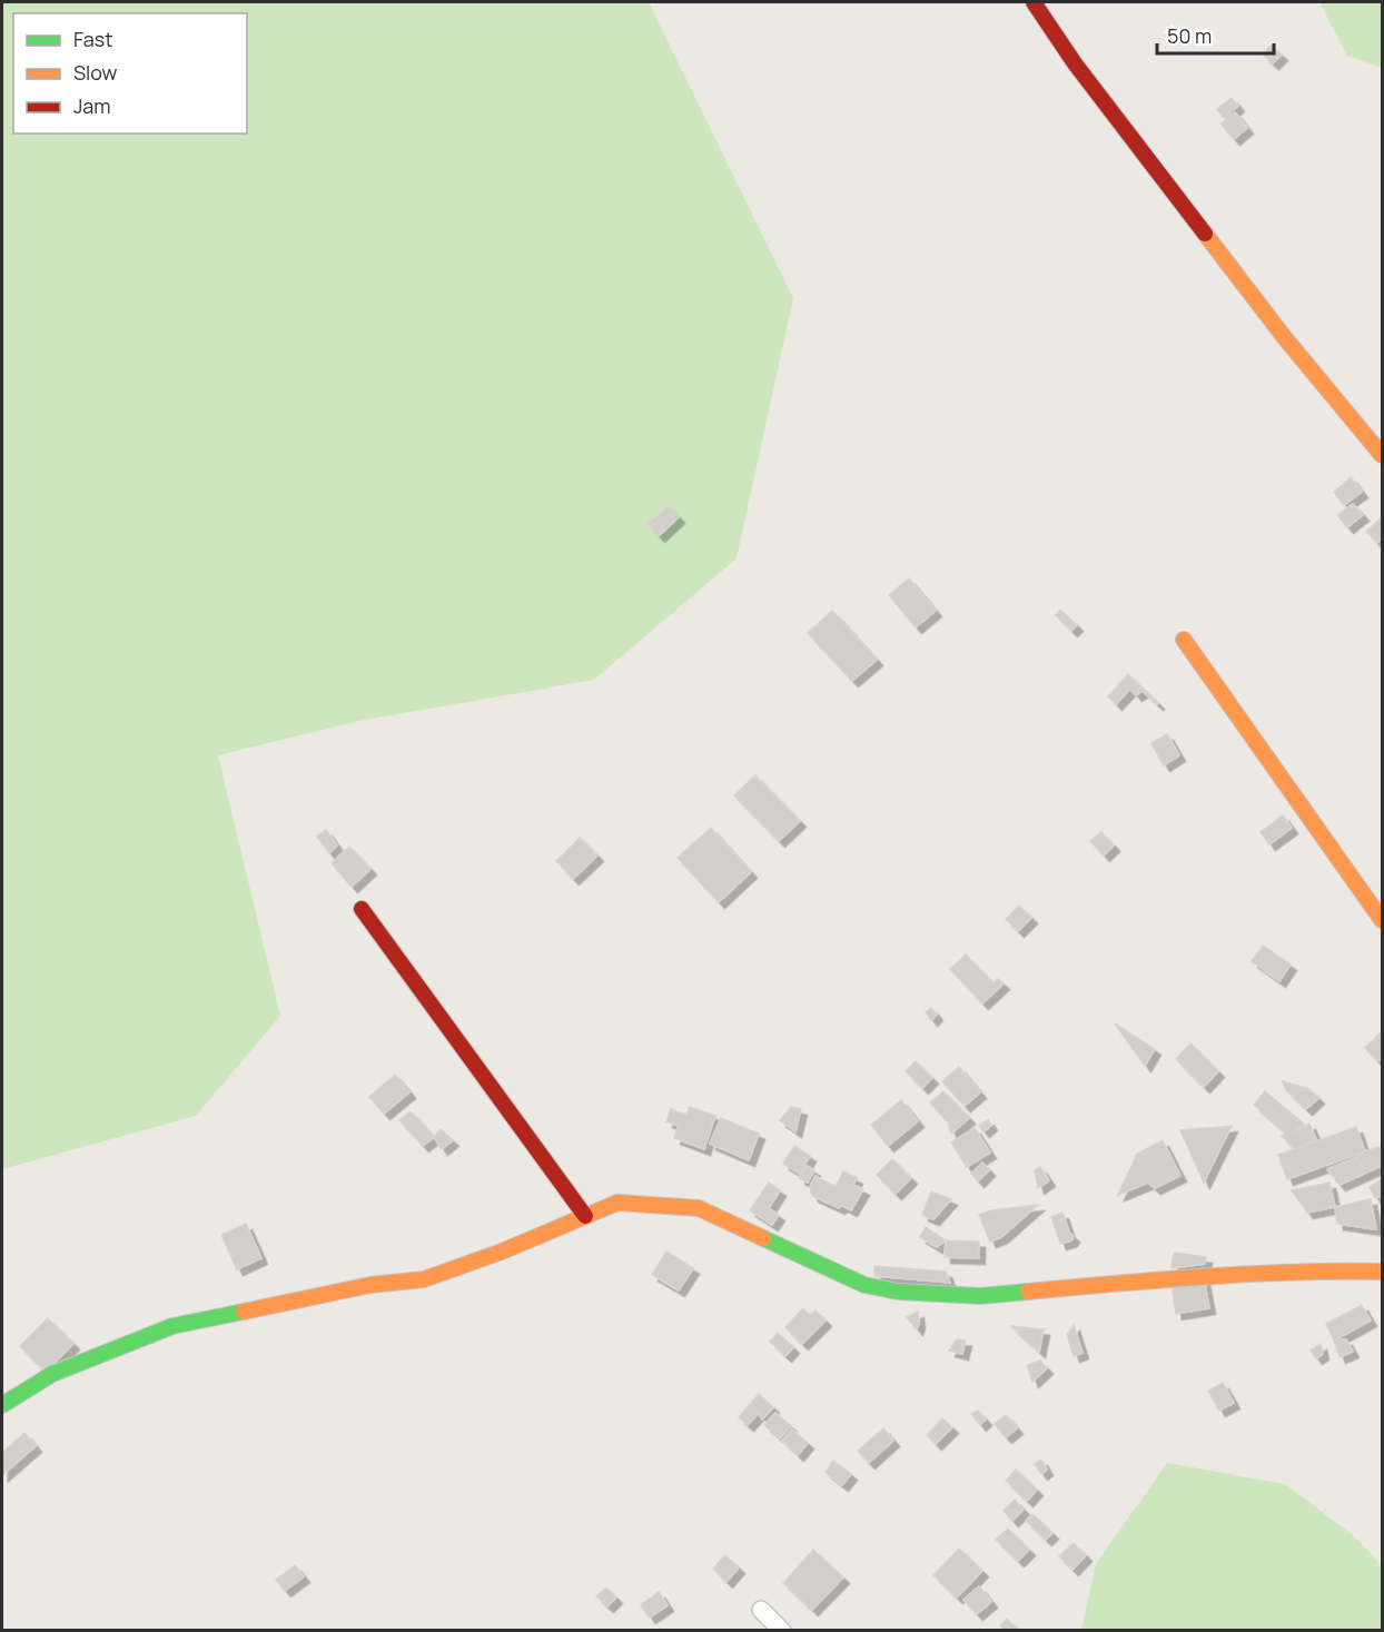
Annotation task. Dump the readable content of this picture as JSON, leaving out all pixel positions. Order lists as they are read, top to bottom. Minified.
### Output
{"legend":["Fast","Slow","Jam"],"scale_bar":"50 m"}
